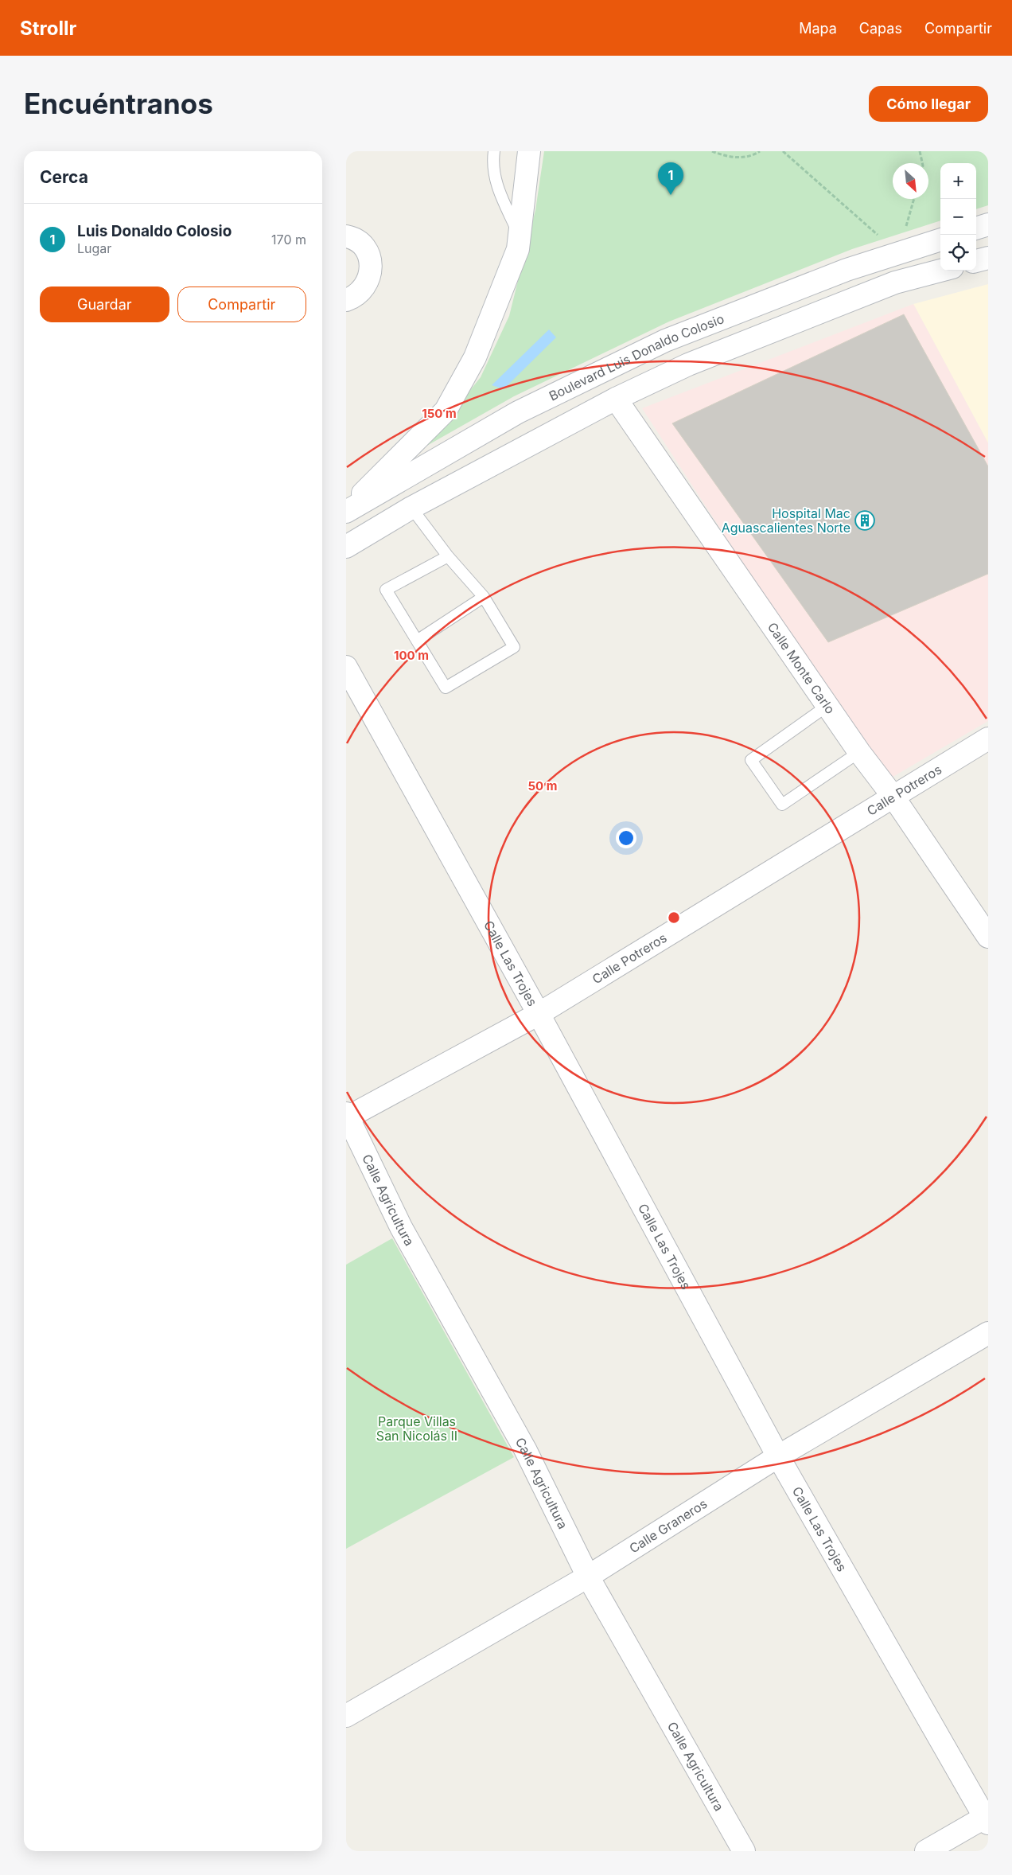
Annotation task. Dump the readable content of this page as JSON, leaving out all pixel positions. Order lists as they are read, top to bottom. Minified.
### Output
{"streets":{"street":["Boulevard Luis Donaldo Colosio","Calle Monte Carlo","Calle Potreros","Calle Las Trojes","Calle Agricultura","Calle Graneros"]},"crossings":[["Calle Monte Carlo","Calle Potreros"],["Calle Potreros","Calle Las Trojes"],["Calle Potreros","Calle Agricultura"],["Calle Las Trojes","Calle Graneros"],["Calle Agricultura","Calle Graneros"]],"parks":["Parque Villas San Nicolás II"],"places":{"building":["Hospital Mac Aguascalientes Norte"]},"north":"bottom right","page":{"header":"Strollr","nav":["Mapa","Capas","Compartir"],"buttons":["Cómo llegar",["Guardar","Compartir"]],"title":"Encuéntranos","heading":"Cerca","pins":"1","map_buttons":["+","−"],"list":[{"mark":"1","name":"Luis Donaldo Colosio","note":"Lugar","value":"170 m"}]},"rings":["150 m","100 m","50 m"]}
